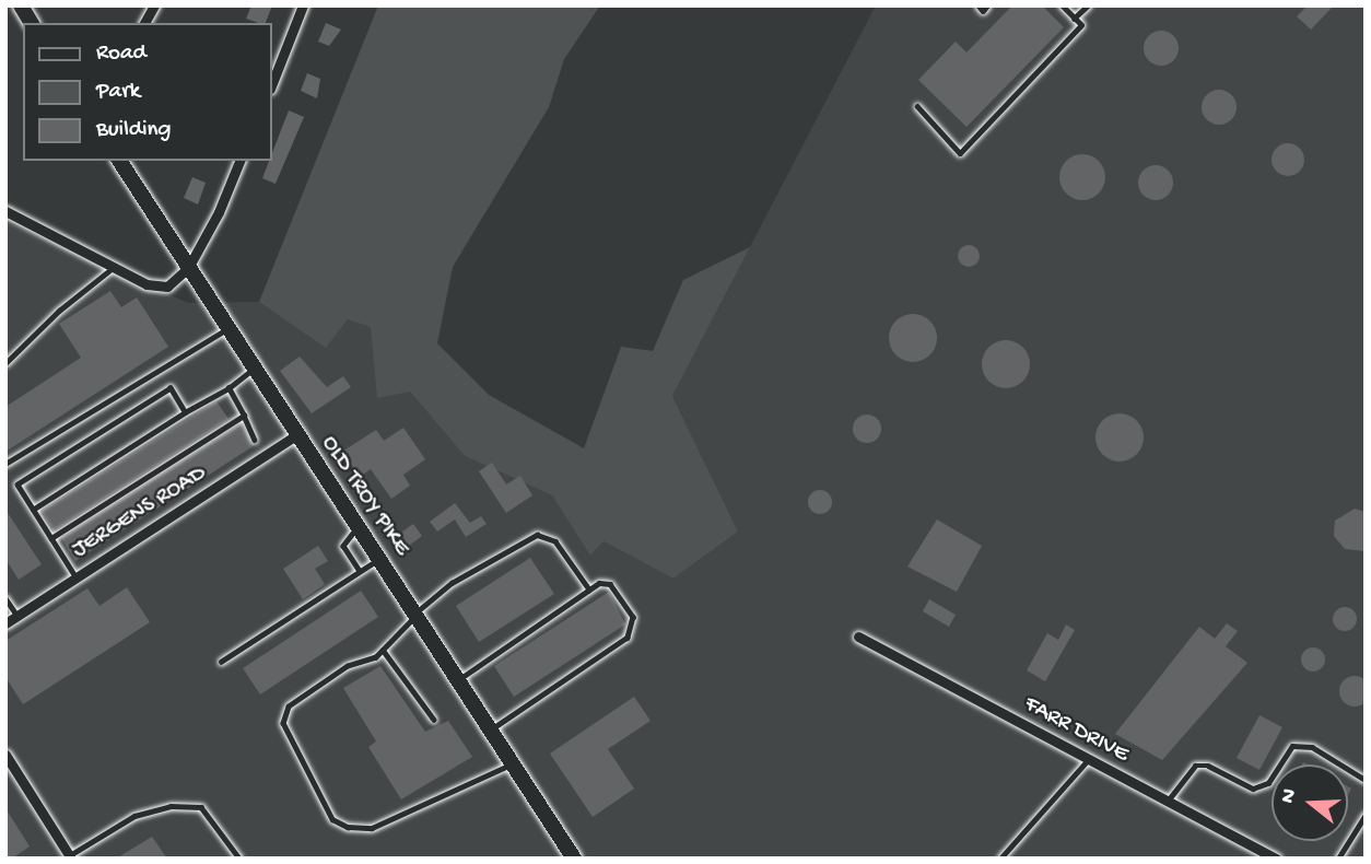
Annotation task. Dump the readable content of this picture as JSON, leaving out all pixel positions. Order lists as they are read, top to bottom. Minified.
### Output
{"streets":{"main road":["OLD TROY PIKE"],"street":["JERGENS ROAD","FARR DRIVE"]},"crossings":[["OLD TROY PIKE","JERGENS ROAD"]],"legend":["Road","Park","Building"],"north":"left"}
